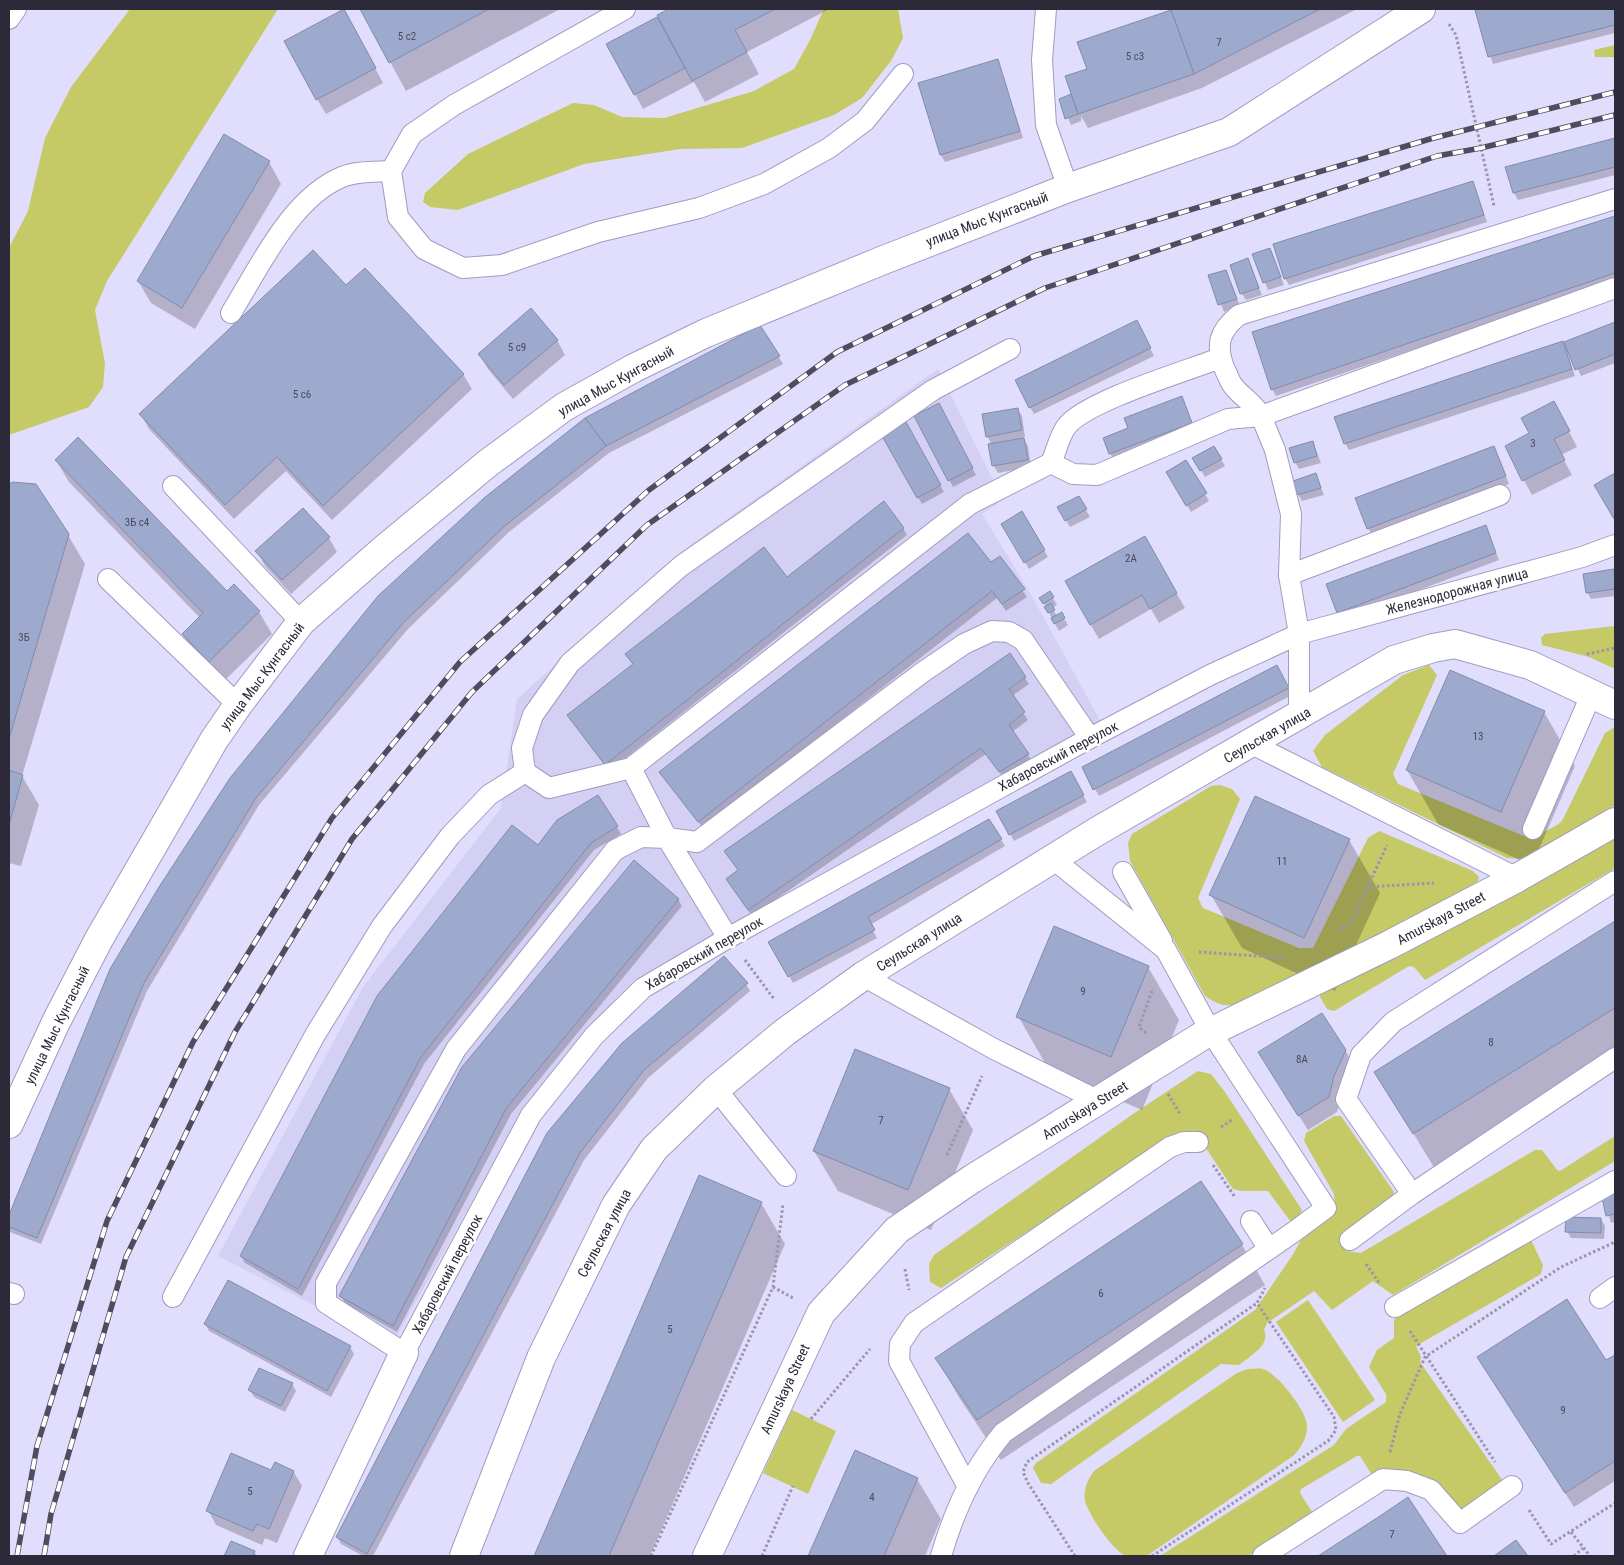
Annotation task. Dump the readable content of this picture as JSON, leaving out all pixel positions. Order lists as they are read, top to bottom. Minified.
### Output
{"streets":{"street":["улица Мыс Кунгасный","Сеульская улица","Хабаровский переулок","Amurskaya Street"],"lane":["Железнодорожная улица"]},"crossings":[["Железнодорожная улица","Хабаровский переулок"]],"house_numbers":["5 с2","7","5 с3","5 с9","5 с6","3","3Б с4","2А","3Б","13","11","9","8","8А","7","6","5","9","5","4","7"]}
